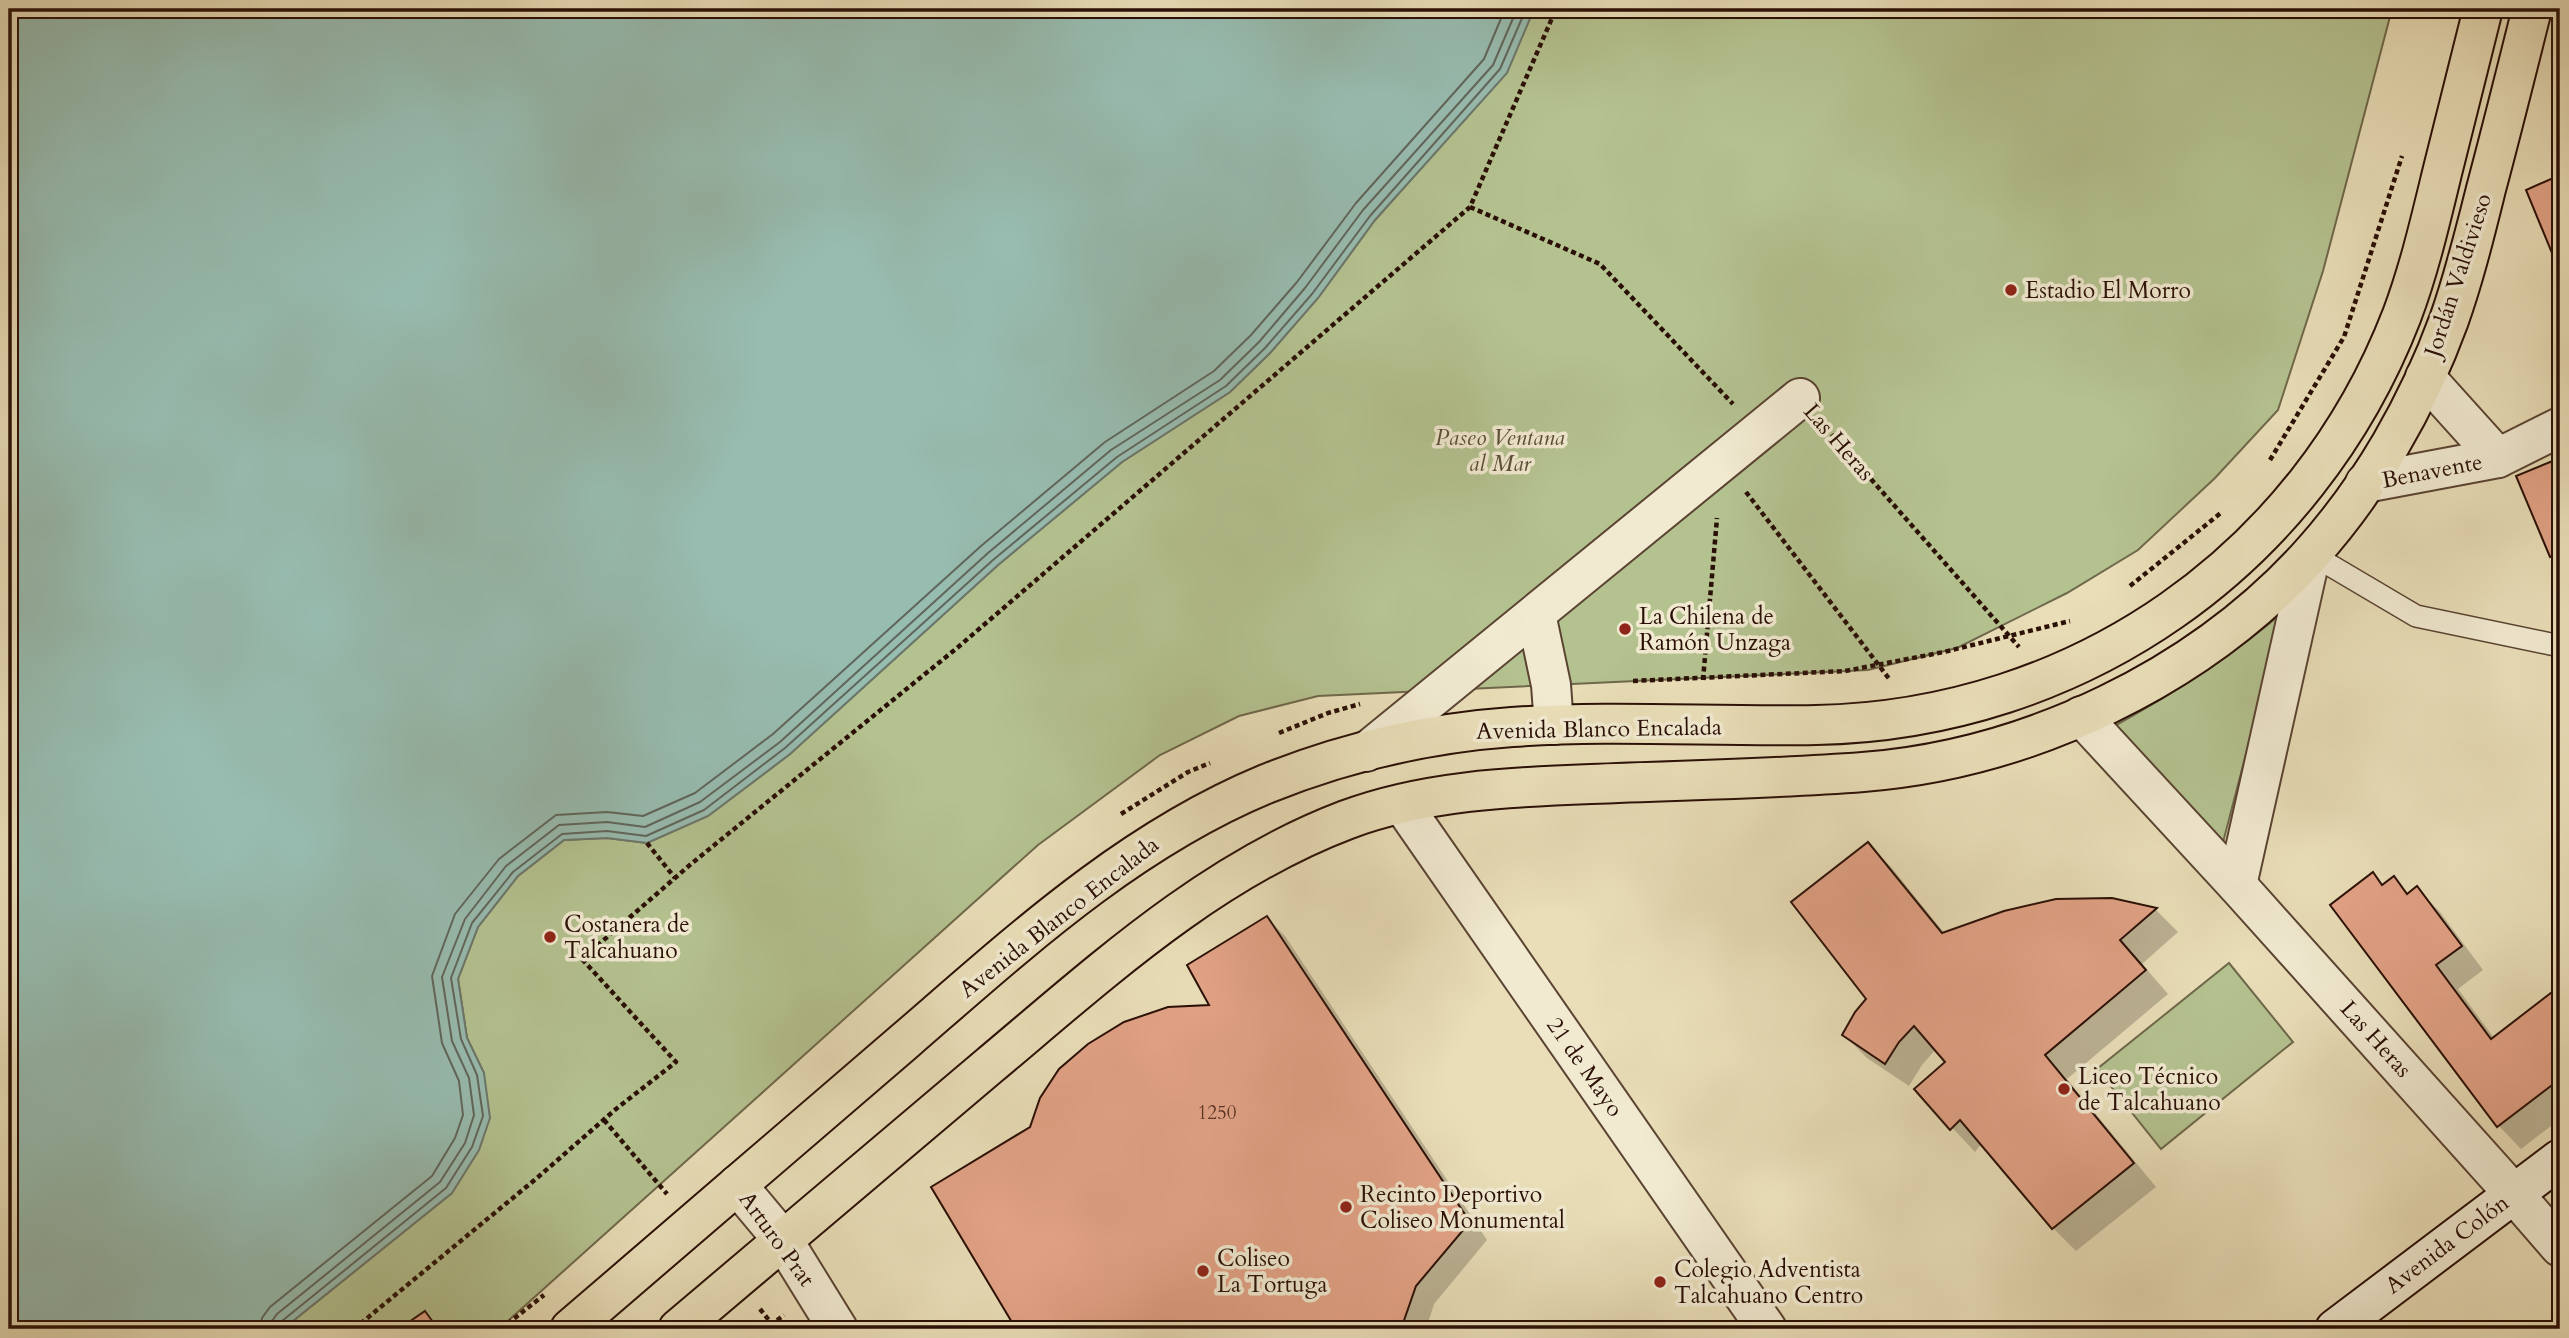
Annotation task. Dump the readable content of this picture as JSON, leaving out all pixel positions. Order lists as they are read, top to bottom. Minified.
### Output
{"streets":{"main road":["Jordán Valdivieso","Avenida Blanco Encalada"],"street":["Las Heras","Benavente","21 de Mayo","Arturo Prat","Avenida Colón"]},"crossings":[["Jordán Valdivieso","Benavente"],["Jordán Valdivieso","Avenida Blanco Encalada"],["Las Heras","Avenida Blanco Encalada"],["Las Heras","Avenida Colón"],["Avenida Blanco Encalada","Arturo Prat"]],"parks":["Paseo Ventana al Mar"],"places":["Estadio El Morro","La Chilena de Ramón Unzaga","Costanera de Talcahuano","Liceo Técnico de Talcahuano","Recinto Deportivo Coliseo Monumental","Coliseo La Tortuga","Colegio Adventista Talcahuano Centro"],"house_numbers":["1250"]}
